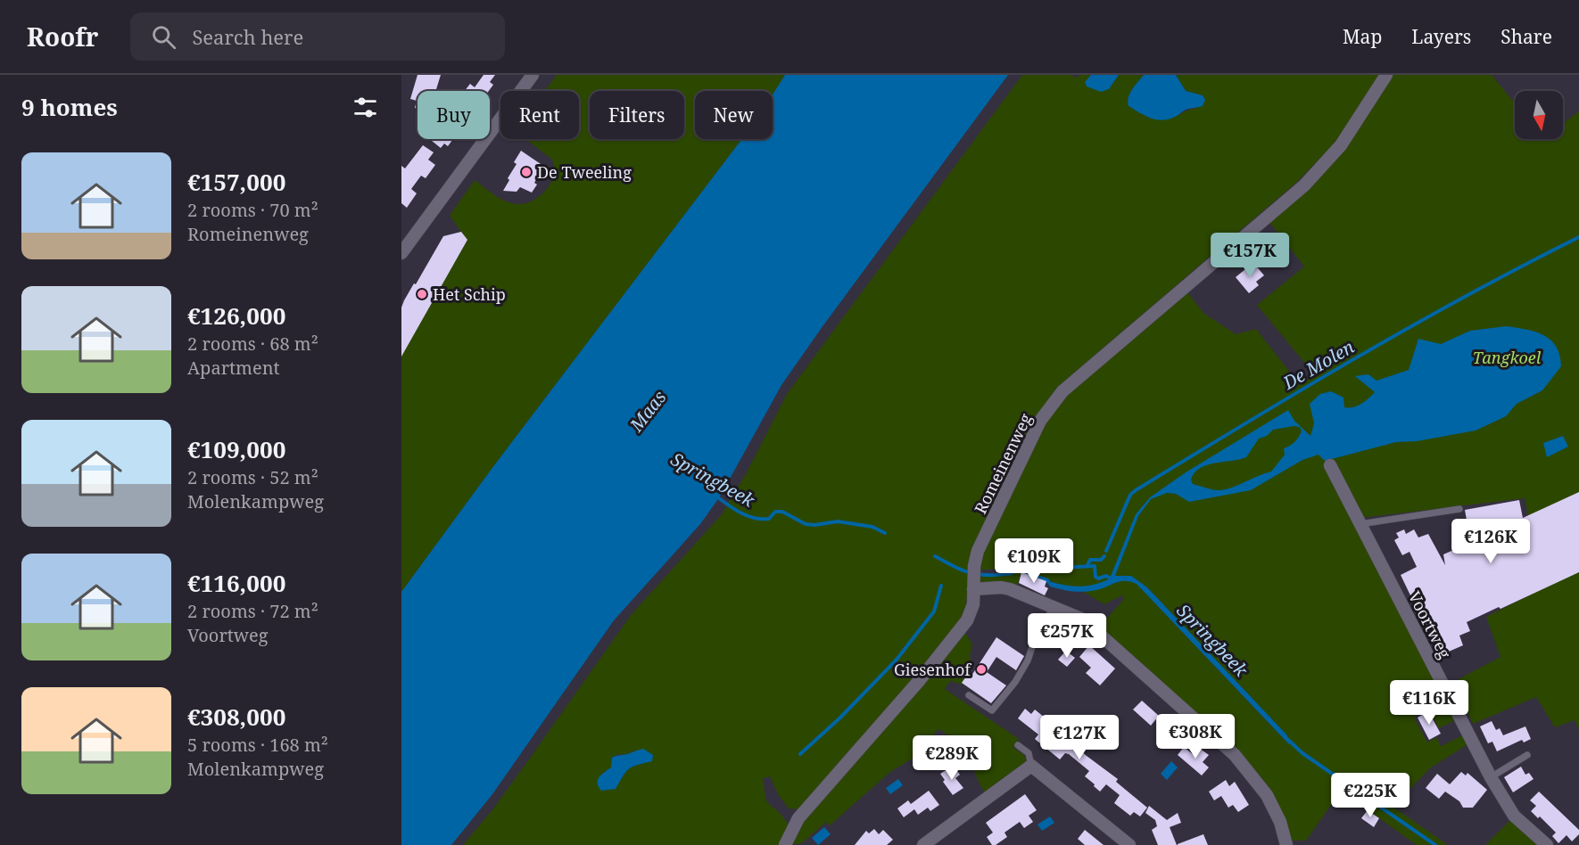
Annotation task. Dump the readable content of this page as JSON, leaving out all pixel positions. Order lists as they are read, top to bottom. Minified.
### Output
{"streets":{"street":["Romeinenweg","Voortweg"]},"water":["De Molen","Maas","Springbeek"],"parks":["Tangkoel"],"places":["De Tweeling","Het Schip","Giesenhof"],"north":"bottom","page":{"header":"Roofr","search":"Search here","nav":["Map","Layers","Share"],"heading":"9 homes","chip":["Buy","Rent","Filters","New"],"list":[{"name":"€157,000","note":"2 rooms · 70 m² · Romeinenweg"},{"name":"€126,000","note":"2 rooms · 68 m² · Apartment"},{"name":"€109,000","note":"2 rooms · 52 m² · Molenkampweg"},{"name":"€116,000","note":"2 rooms · 72 m² · Voortweg"},{"name":"€308,000","note":"5 rooms · 168 m² · Molenkampweg"}],"price":["€157K","€126K","€109K","€257K","€116K","€308K","€127K","€289K","€225K"]}}
